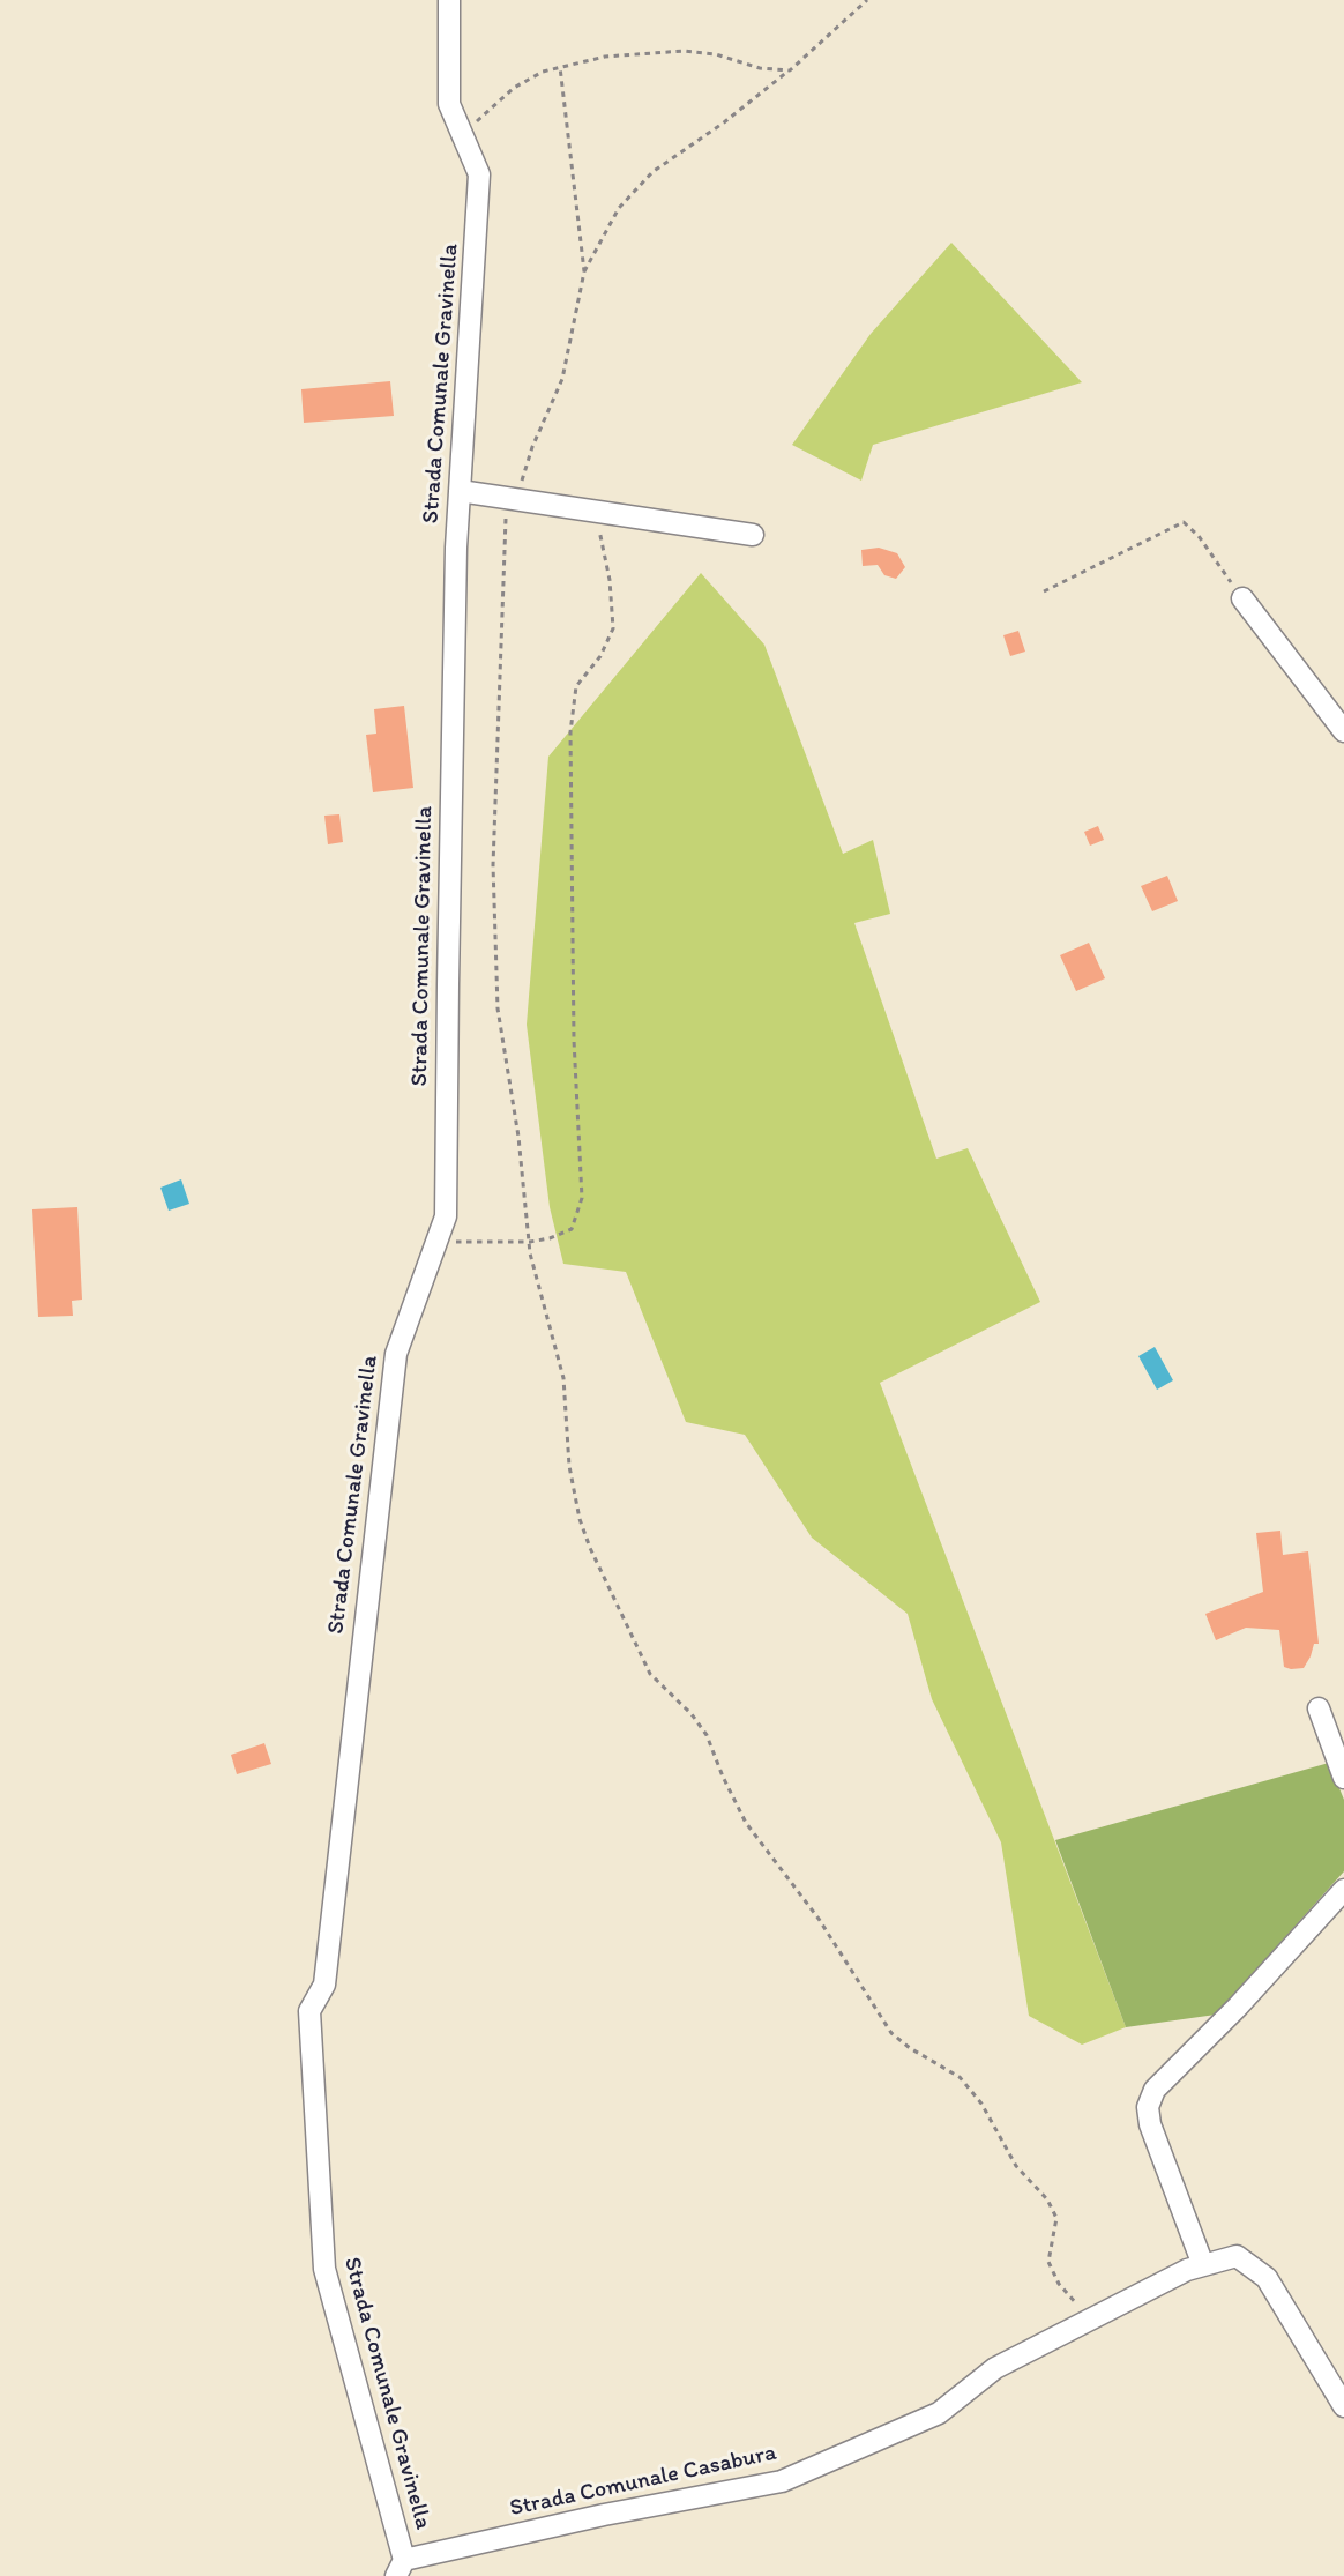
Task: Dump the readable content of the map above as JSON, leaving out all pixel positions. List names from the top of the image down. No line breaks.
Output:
{"streets":{"street":["Strada Comunale Gravinella","Strada Comunale Casabura"]},"crossings":[["Strada Comunale Gravinella","Strada Comunale Casabura"]]}
